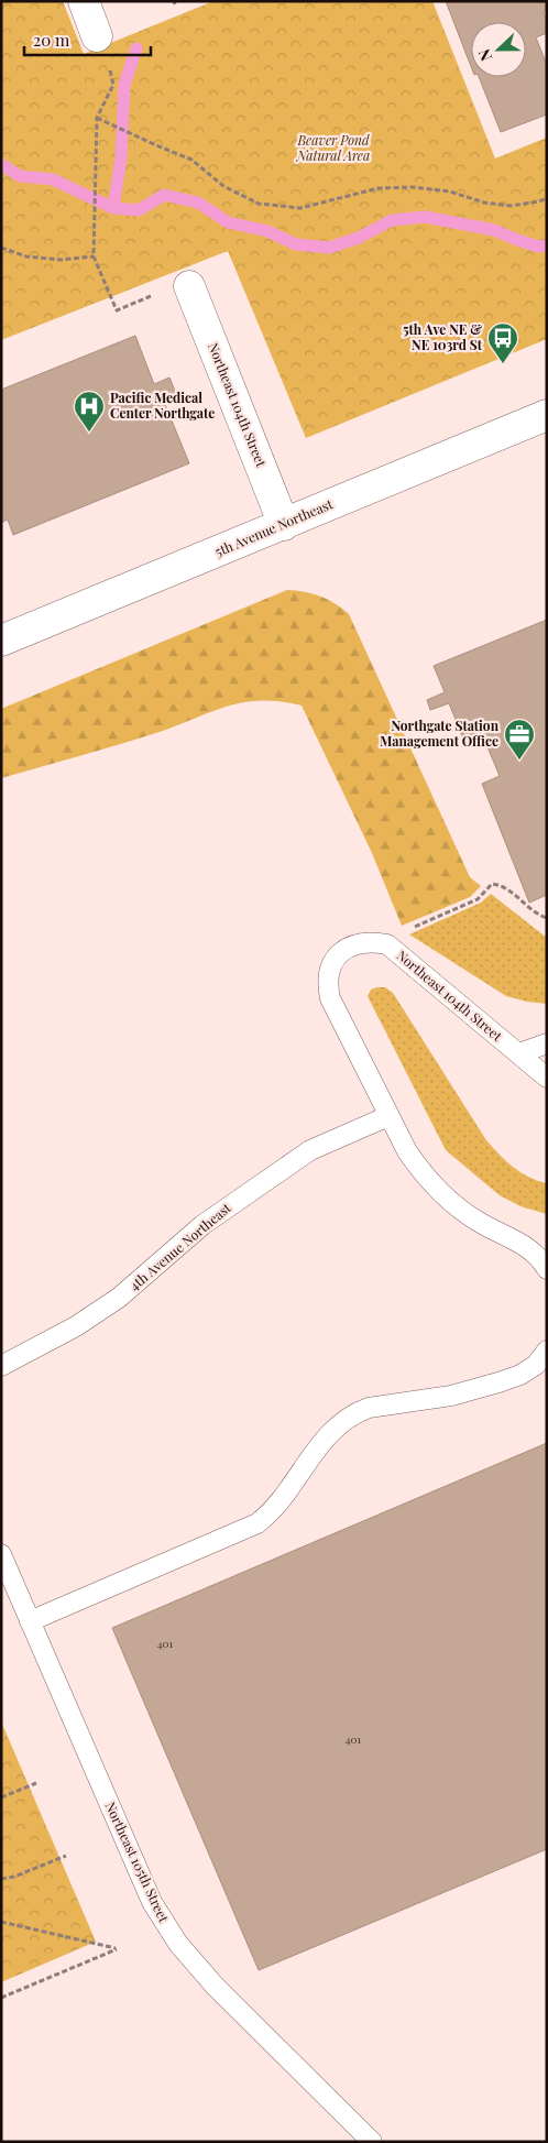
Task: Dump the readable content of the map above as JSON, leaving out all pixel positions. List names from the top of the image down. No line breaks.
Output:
{"streets":{"main road":["Northeast 104th Street","5th Avenue Northeast"],"lane":["4th Avenue Northeast","Northeast 105th Street"]},"crossings":[["Northeast 104th Street","5th Avenue Northeast"],["Northeast 104th Street","4th Avenue Northeast"]],"parks":["Beaver Pond Natural Area"],"places":{"bus stop":["5th Ave NE & NE 103rd St"],"hospital":["Pacific Medical Center Northgate"],"office":["Northgate Station Management Office"]},"house_numbers":["401","401"],"scale_bar":"20 m","north":"left"}
